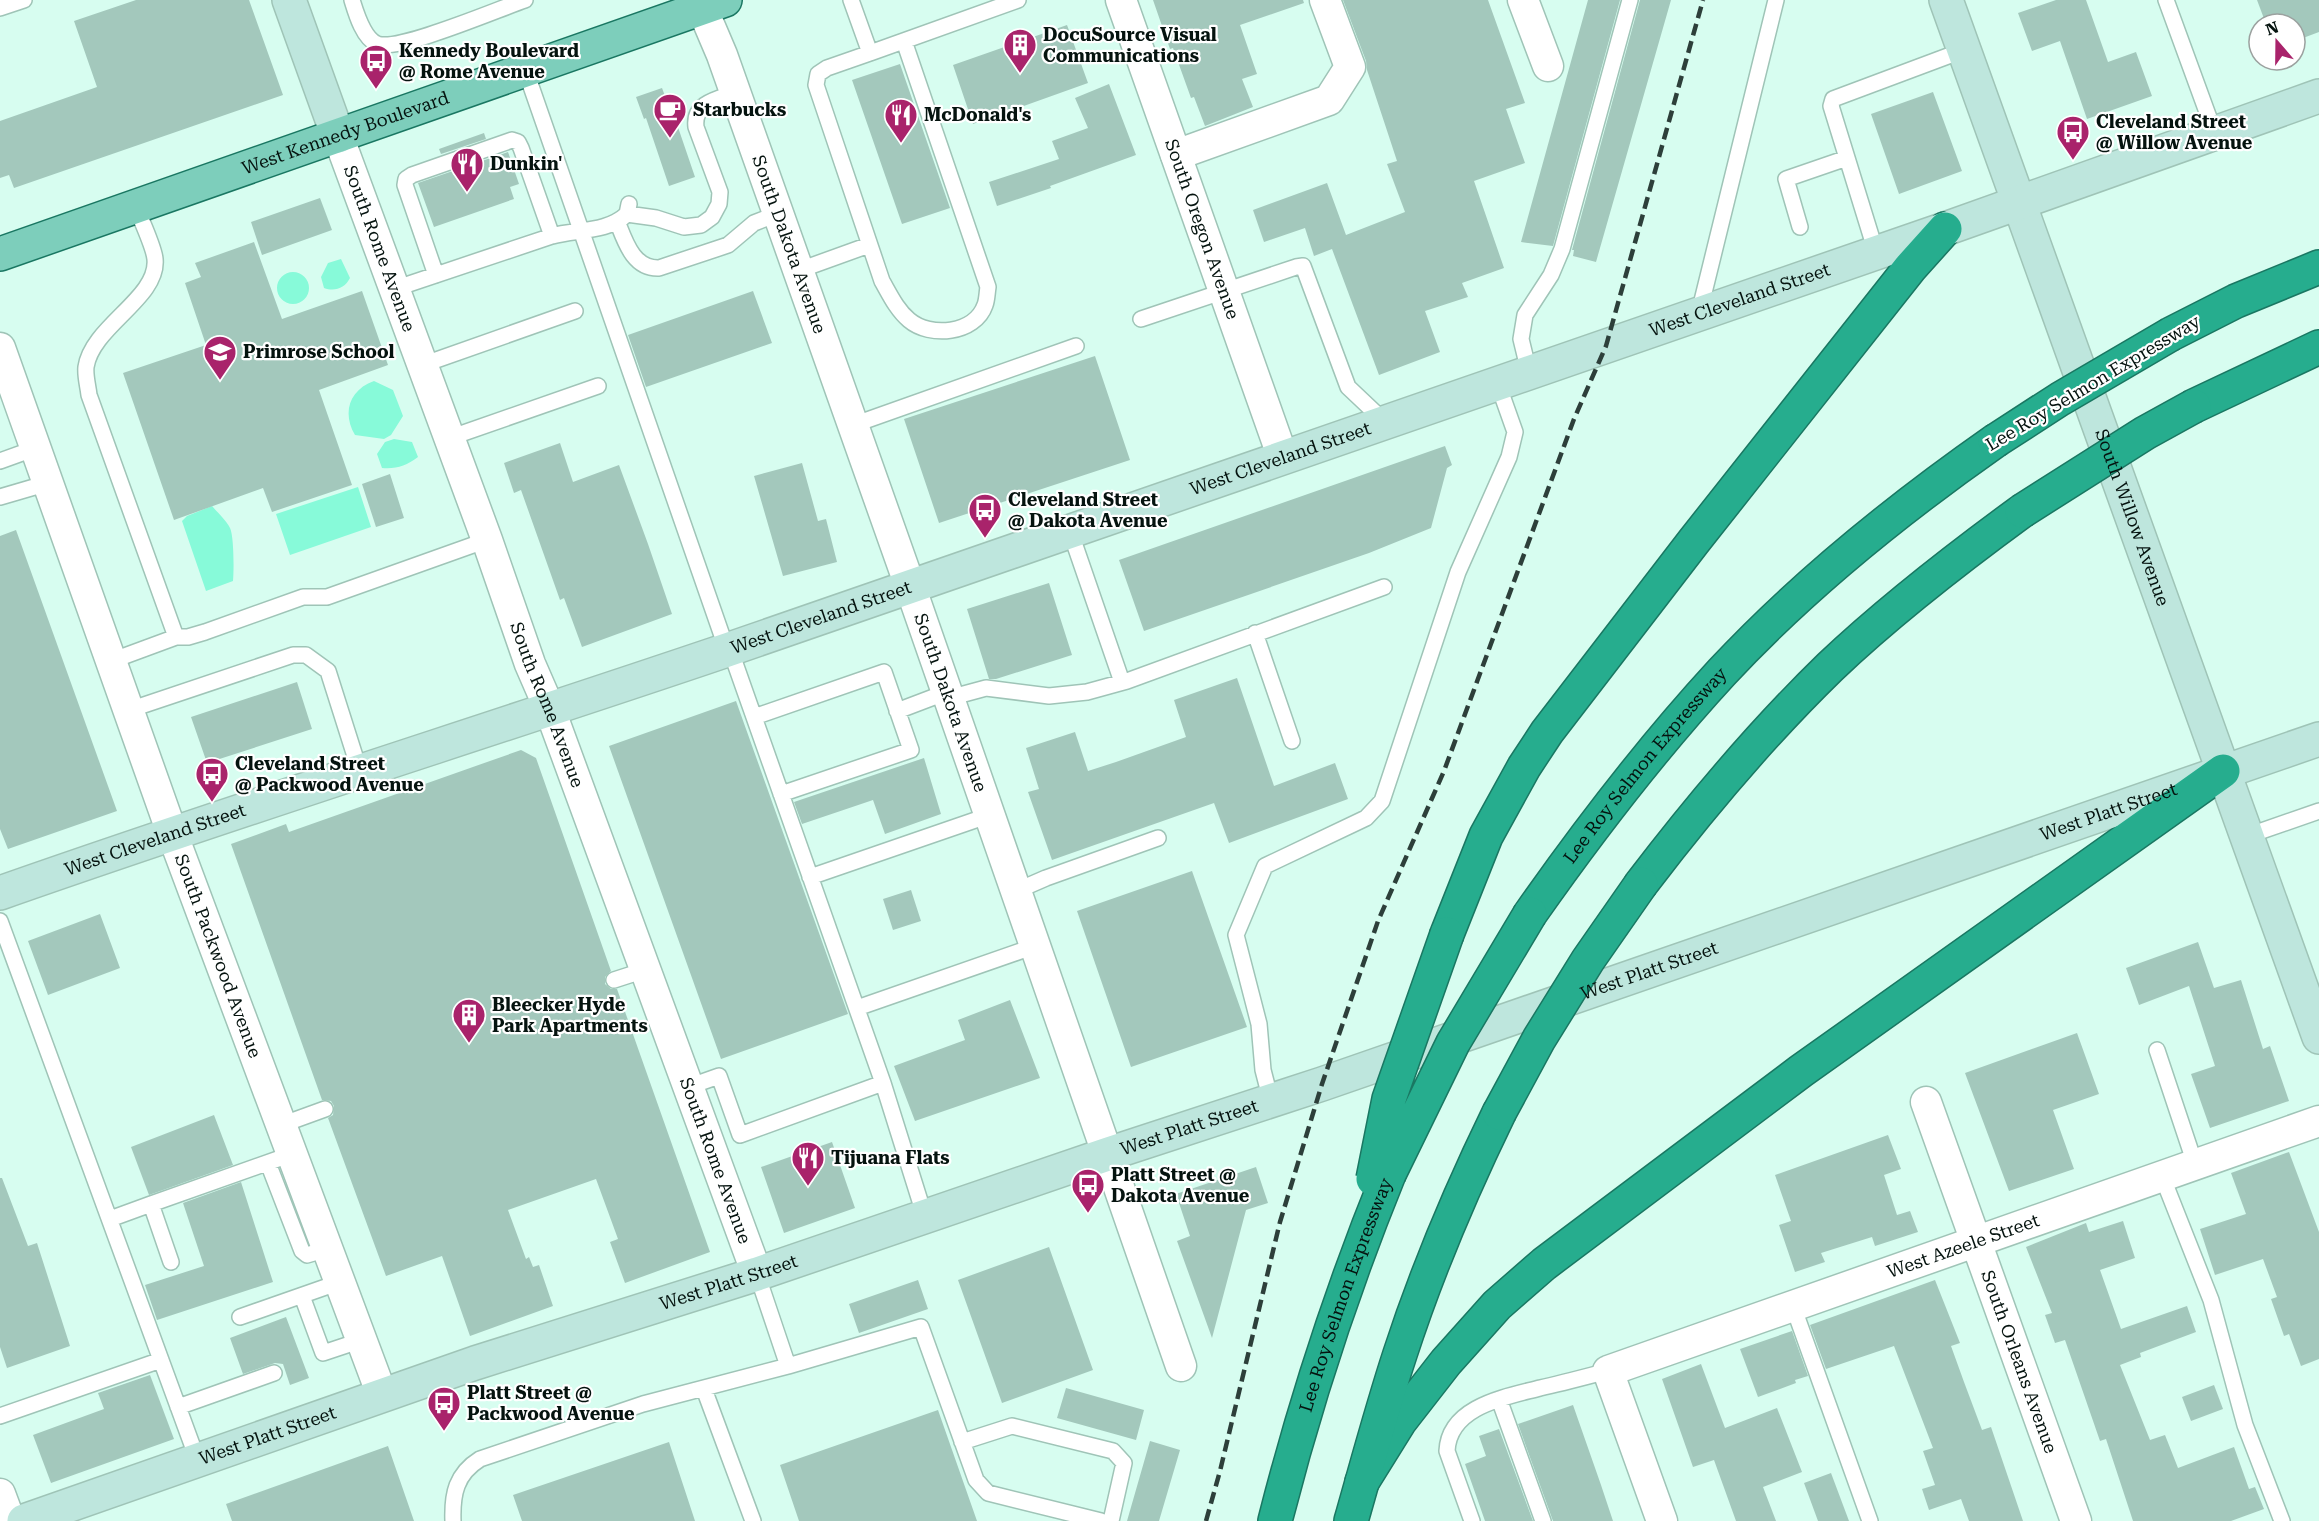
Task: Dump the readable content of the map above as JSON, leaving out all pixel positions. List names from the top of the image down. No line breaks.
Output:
{"streets":{"highway":["Lee Roy Selmon Expressway"],"main road":["West Kennedy Boulevard","West Cleveland Street","South Willow Avenue","West Platt Street"],"street":["South Oregon Avenue","South Dakota Avenue","South Rome Avenue","South Packwood Avenue","West Azeele Street","South Orleans Avenue"]},"crossings":[["West Kennedy Boulevard","South Dakota Avenue"],["West Kennedy Boulevard","South Rome Avenue"],["South Oregon Avenue","West Cleveland Street"],["South Dakota Avenue","West Cleveland Street"],["South Dakota Avenue","West Platt Street"],["South Rome Avenue","West Cleveland Street"],["South Rome Avenue","West Platt Street"],["West Cleveland Street","South Willow Avenue"],["West Cleveland Street","South Packwood Avenue"],["South Willow Avenue","West Platt Street"],["West Platt Street","South Packwood Avenue"],["West Azeele Street","South Orleans Avenue"]],"places":{"building":["DocuSource Visual Communications","Bleecker Hyde Park Apartments"],"bus stop":["Kennedy Boulevard @ Rome Avenue","Cleveland Street @ Willow Avenue","Cleveland Street @ Dakota Avenue","Cleveland Street @ Packwood Avenue","Platt Street @ Dakota Avenue","Platt Street @ Packwood Avenue"],"cafe":["Starbucks"],"restaurant":["McDonald's","Dunkin'","Tijuana Flats"],"school or university":["Primrose School"]},"north":"top"}
